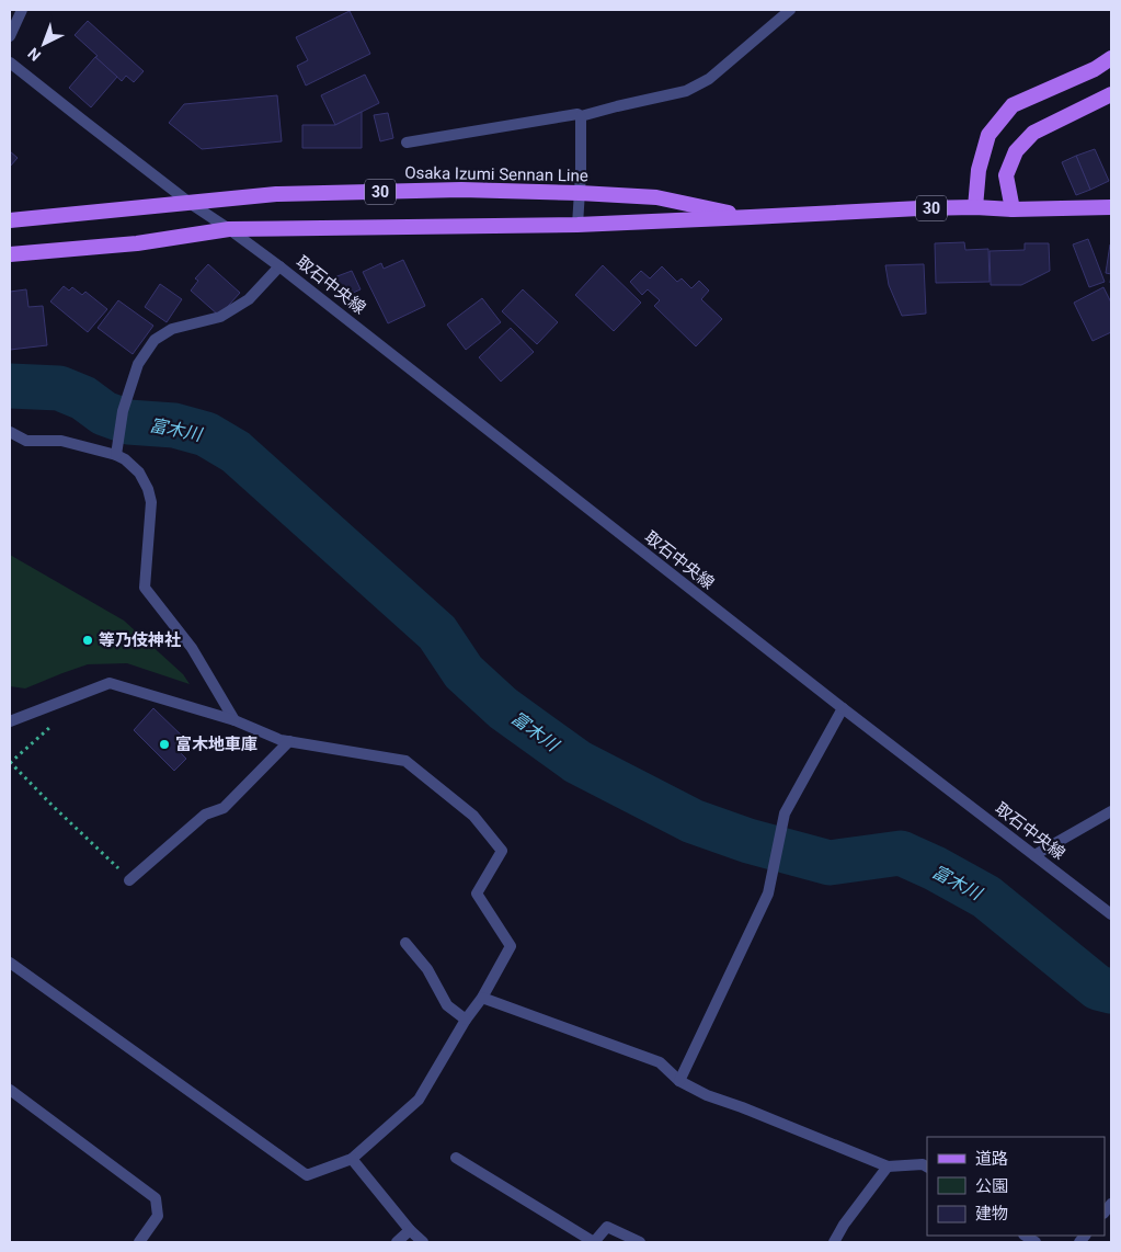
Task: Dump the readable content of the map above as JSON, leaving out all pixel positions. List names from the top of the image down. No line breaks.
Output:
{"streets":{"main road":["Osaka Izumi Sennan Line","30"],"street":["取石中央線"]},"crossings":[["Osaka Izumi Sennan Line","取石中央線"]],"water":["富木川"],"places":["等乃伎神社","富木地車庫"],"legend":["道路","公園","建物"],"north":"bottom left"}
